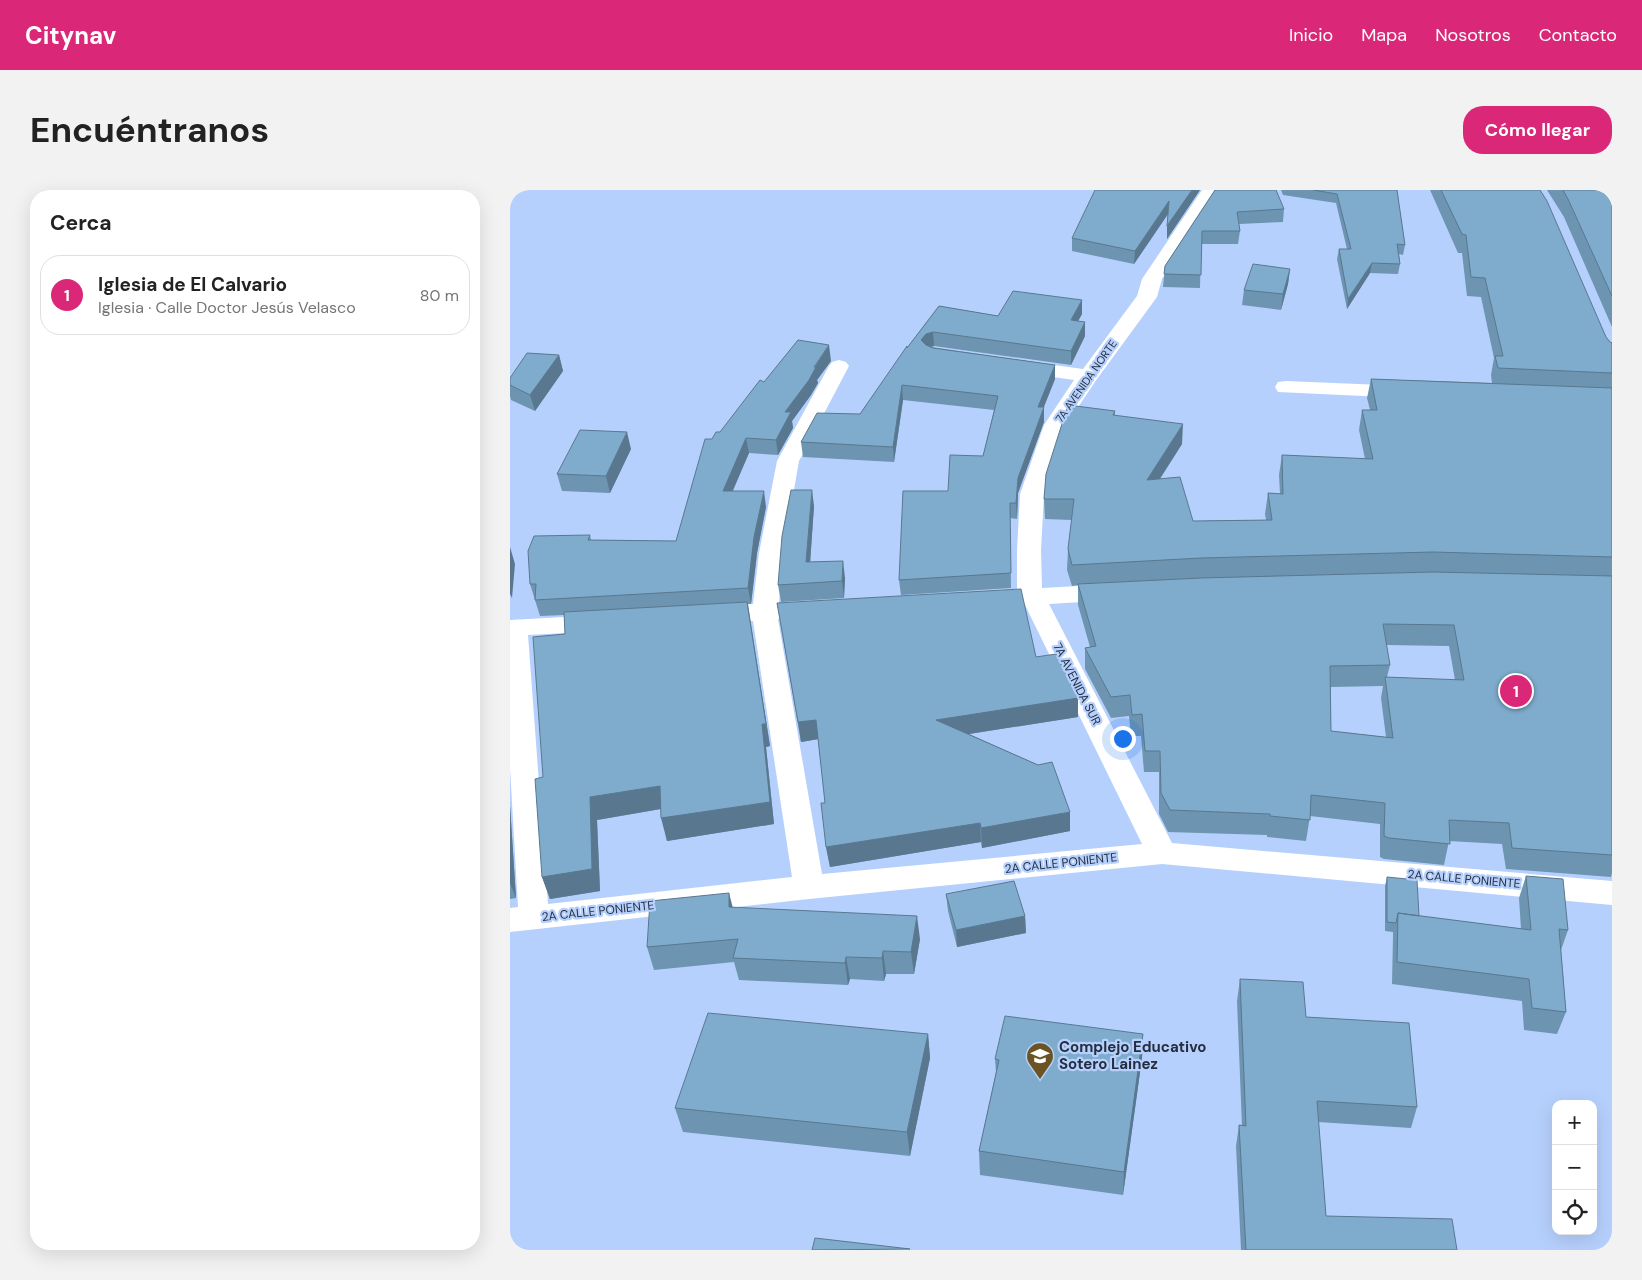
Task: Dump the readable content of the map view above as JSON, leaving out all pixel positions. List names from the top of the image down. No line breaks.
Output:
{"streets":{"street":["7A AVENIDA NORTE","7A AVENIDA SUR","2A CALLE PONIENTE"]},"crossings":[["7A AVENIDA NORTE","7A AVENIDA SUR"],["7A AVENIDA SUR","2A CALLE PONIENTE"]],"places":{"school or university":["Complejo Educativo Sotero Lainez"]},"page":{"header":"Citynav","nav":["Inicio","Mapa","Nosotros","Contacto"],"buttons":"Cómo llegar","title":"Encuéntranos","heading":"Cerca","list":[{"mark":"1","name":"Iglesia de El Calvario","note":"Iglesia · Calle Doctor Jesús Velasco","value":"80 m"}],"pins":"1","map_buttons":["+","−"]}}
